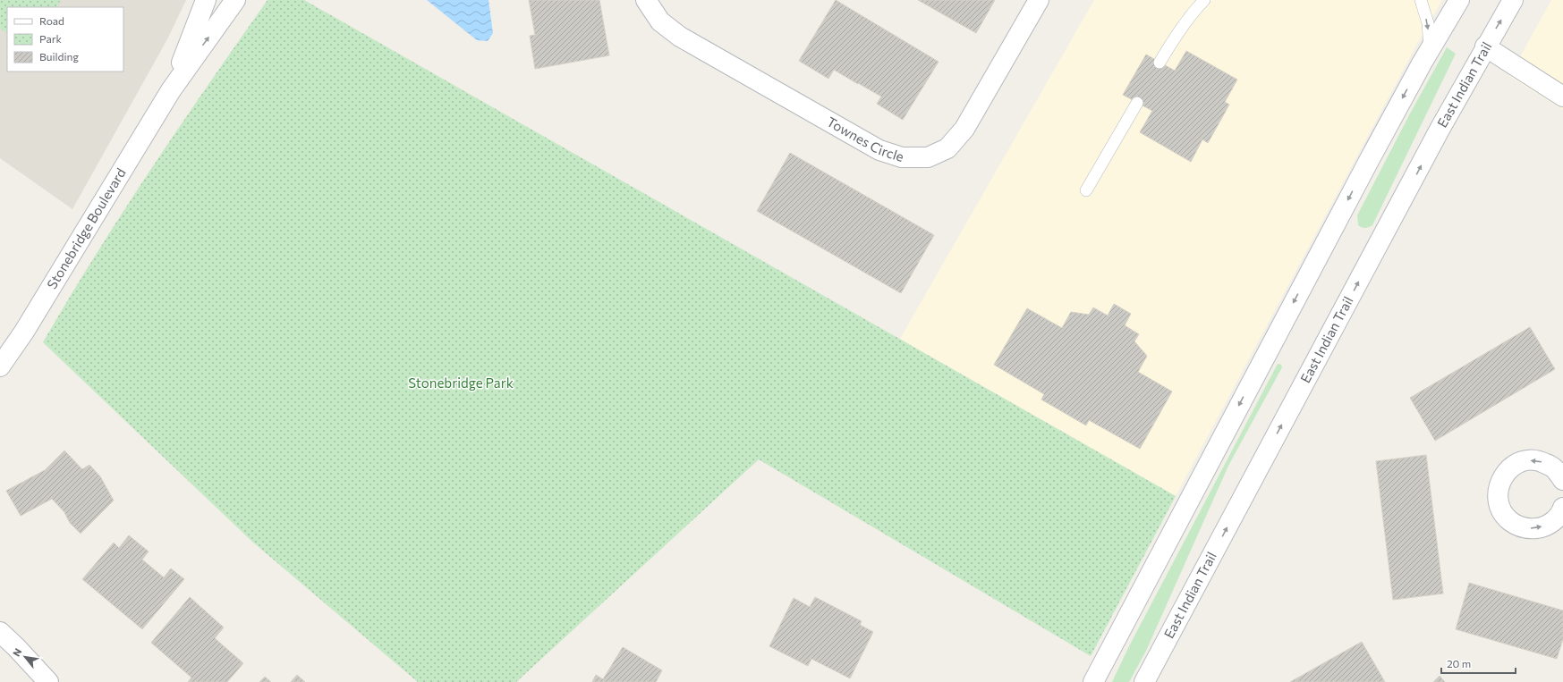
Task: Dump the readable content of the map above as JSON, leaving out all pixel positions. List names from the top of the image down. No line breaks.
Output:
{"streets":{"main road":["East Indian Trail","Townes Circle","Stonebridge Boulevard"]},"parks":["Stonebridge Park"],"legend":["Road","Park","Building"],"scale_bar":"20 m","north":"top left"}
